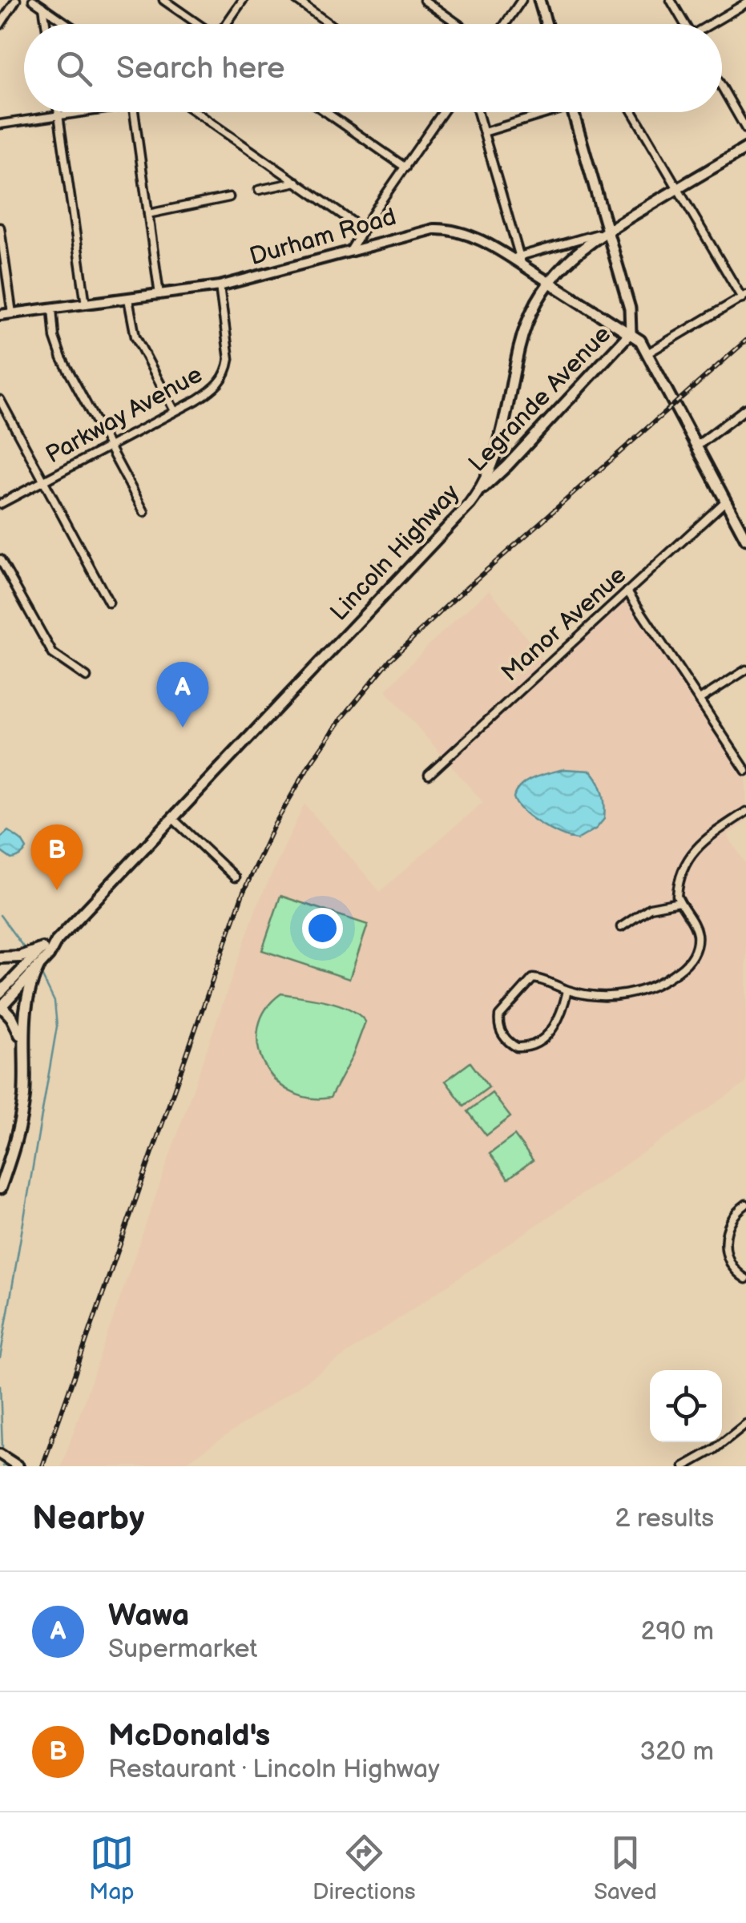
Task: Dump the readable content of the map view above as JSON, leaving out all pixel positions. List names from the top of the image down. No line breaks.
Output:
{"streets":{"main road":["Durham Road","Legrande Avenue","Lincoln Highway"],"street":["Parkway Avenue","Manor Avenue"]},"crossings":[["Durham Road","Legrande Avenue"],["Durham Road","Parkway Avenue"],["Durham Road","Lincoln Highway"],["Legrande Avenue","Lincoln Highway"]],"page":{"search":"Search here","pins":["A","B"],"heading":["Nearby","2 results"],"list":[{"mark":"A","name":"Wawa","note":"Supermarket","value":"290 m"},{"mark":"B","name":"McDonald's","note":"Restaurant · Lincoln Highway","value":"320 m"}],"nav":["Map","Directions","Saved"]}}
